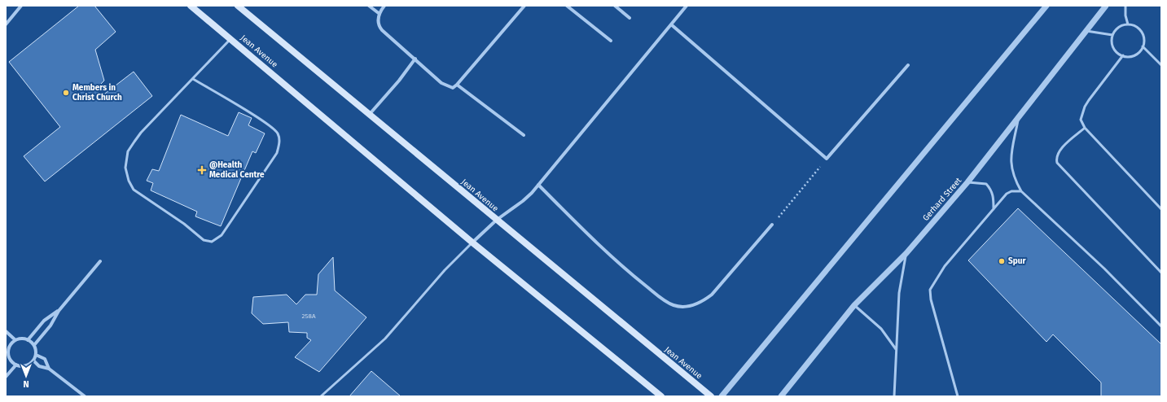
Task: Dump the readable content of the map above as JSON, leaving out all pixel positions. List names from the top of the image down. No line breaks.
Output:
{"streets":{"main road":["Jean Avenue"],"street":["Gerhard Street"]},"places":{"other":["Members in Christ Church","Spur"],"health":["@Health Medical Centre"]},"house_numbers":["258A"],"north":"bottom"}
